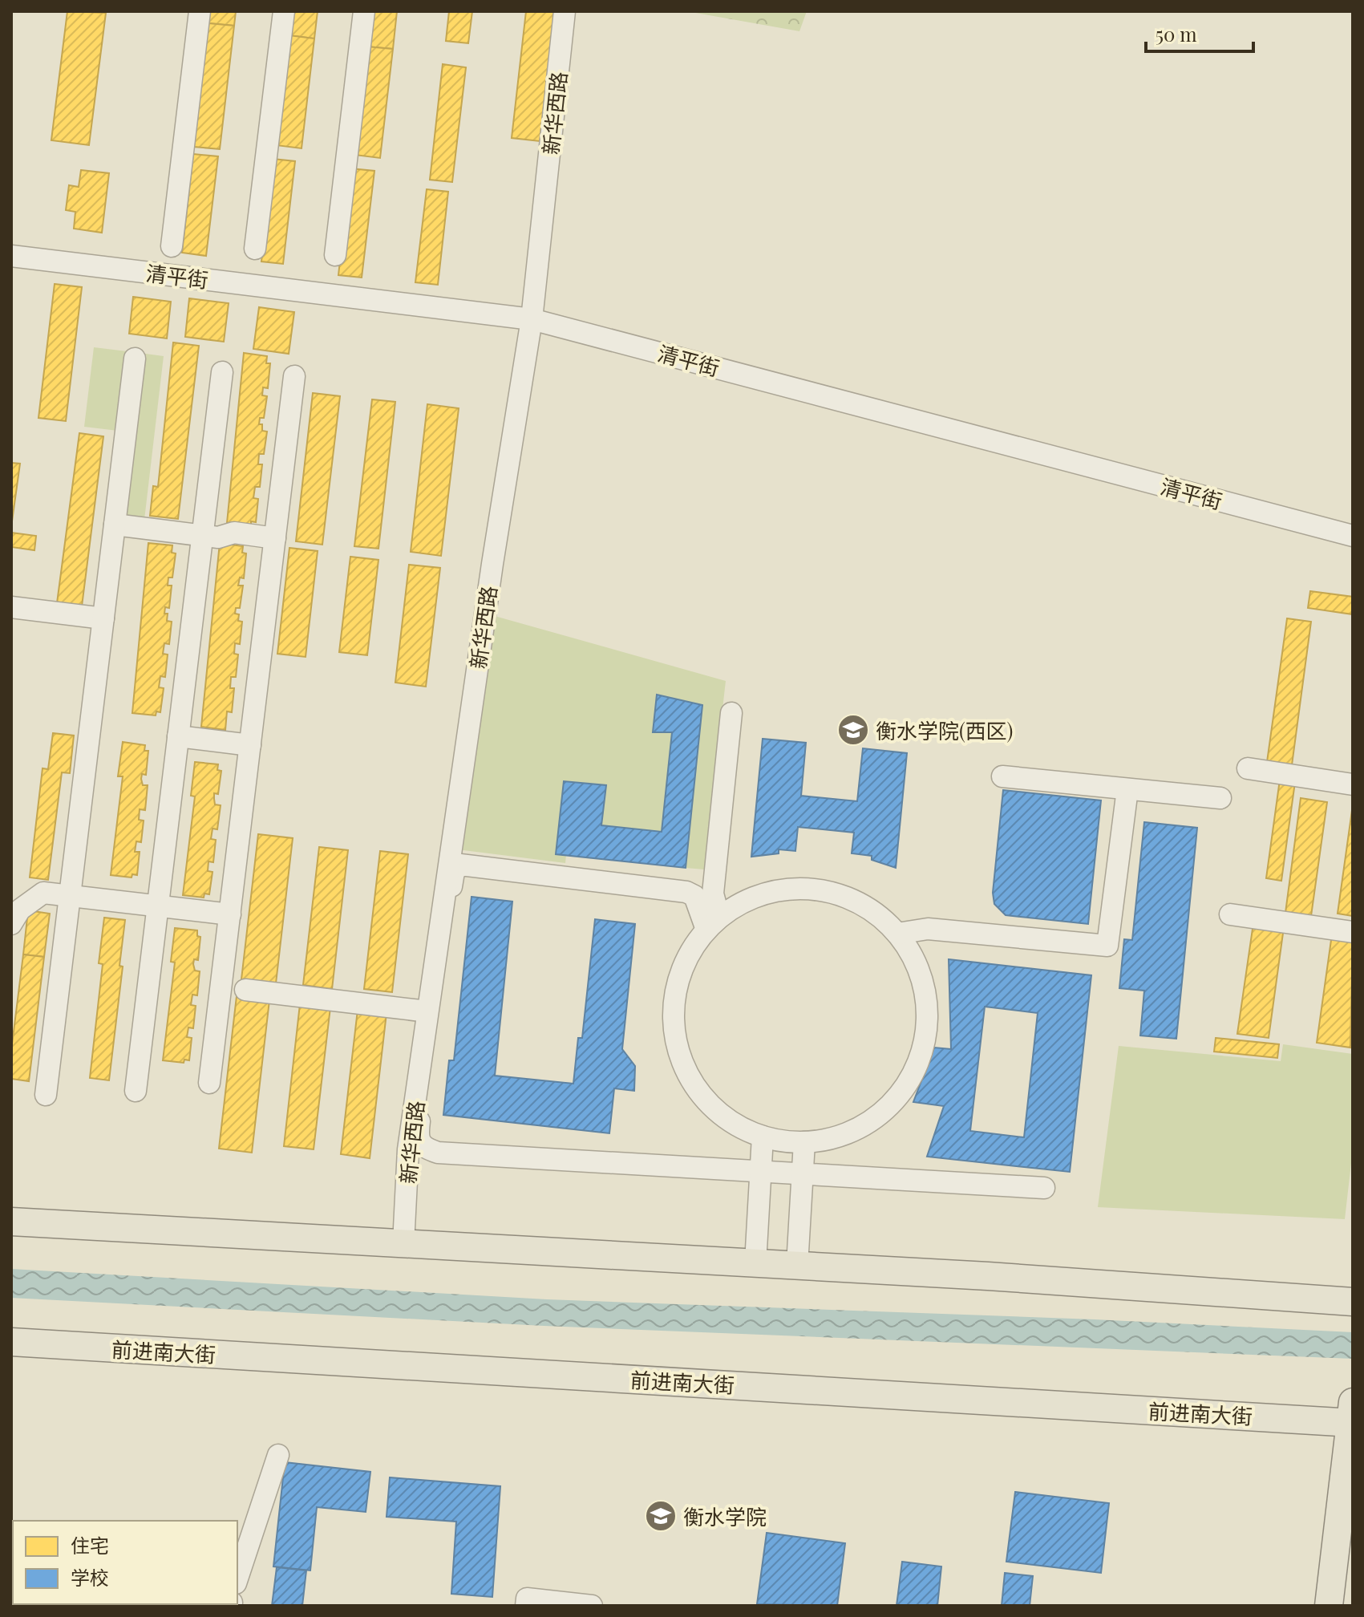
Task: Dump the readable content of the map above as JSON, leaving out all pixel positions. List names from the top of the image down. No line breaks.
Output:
{"streets":{"main road":["前进南大街"],"street":["新华西路","清平街"]},"crossings":[["新华西路","清平街"]],"places":{"school or university":["衡水学院(西区)","衡水学院"]},"legend":["住宅","学校"],"scale_bar":"50 m"}
